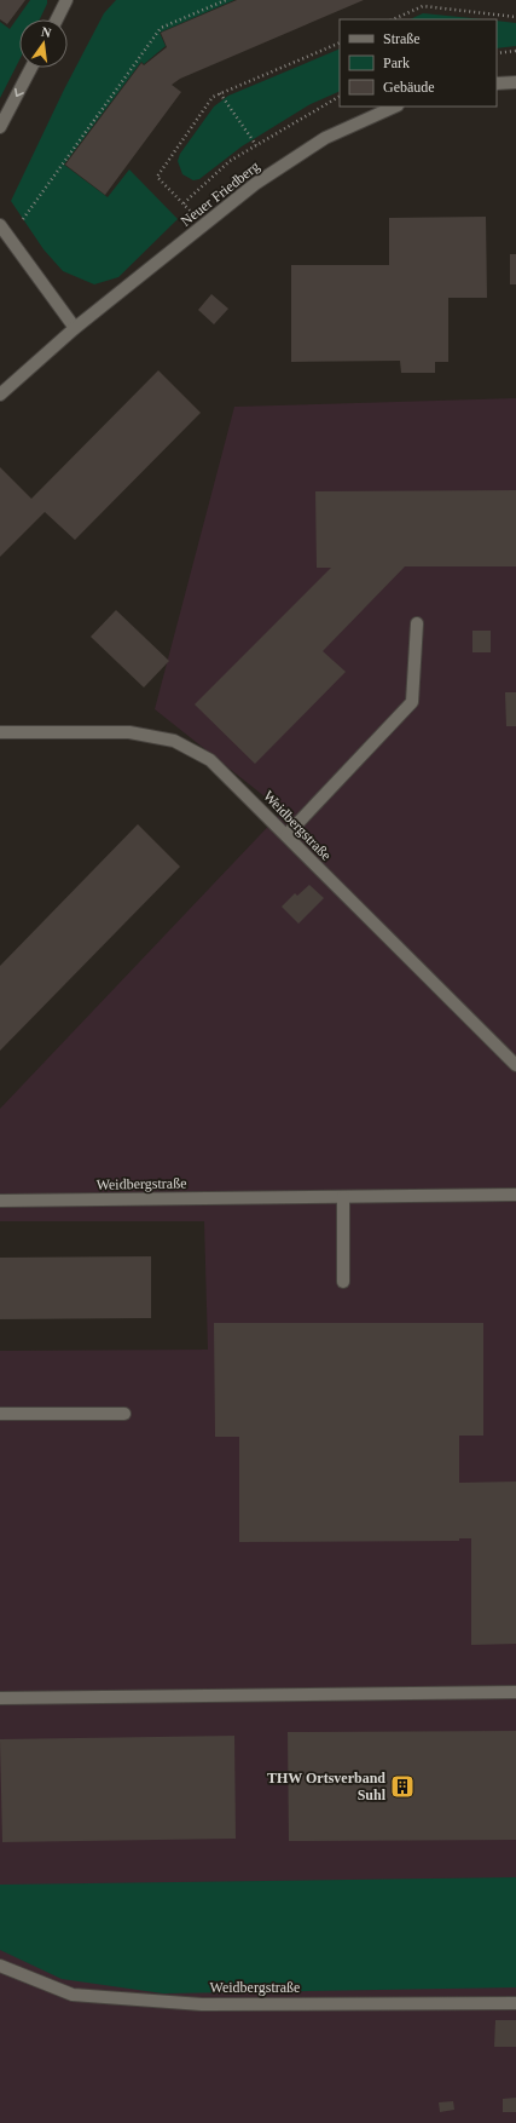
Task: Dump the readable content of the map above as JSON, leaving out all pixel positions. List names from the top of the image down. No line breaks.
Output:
{"streets":{"street":["Neuer Friedberg","Weidbergstraße"]},"places":{"building":["THW Ortsverband Suhl"]},"legend":["Straße","Park","Gebäude"],"north":"top"}
